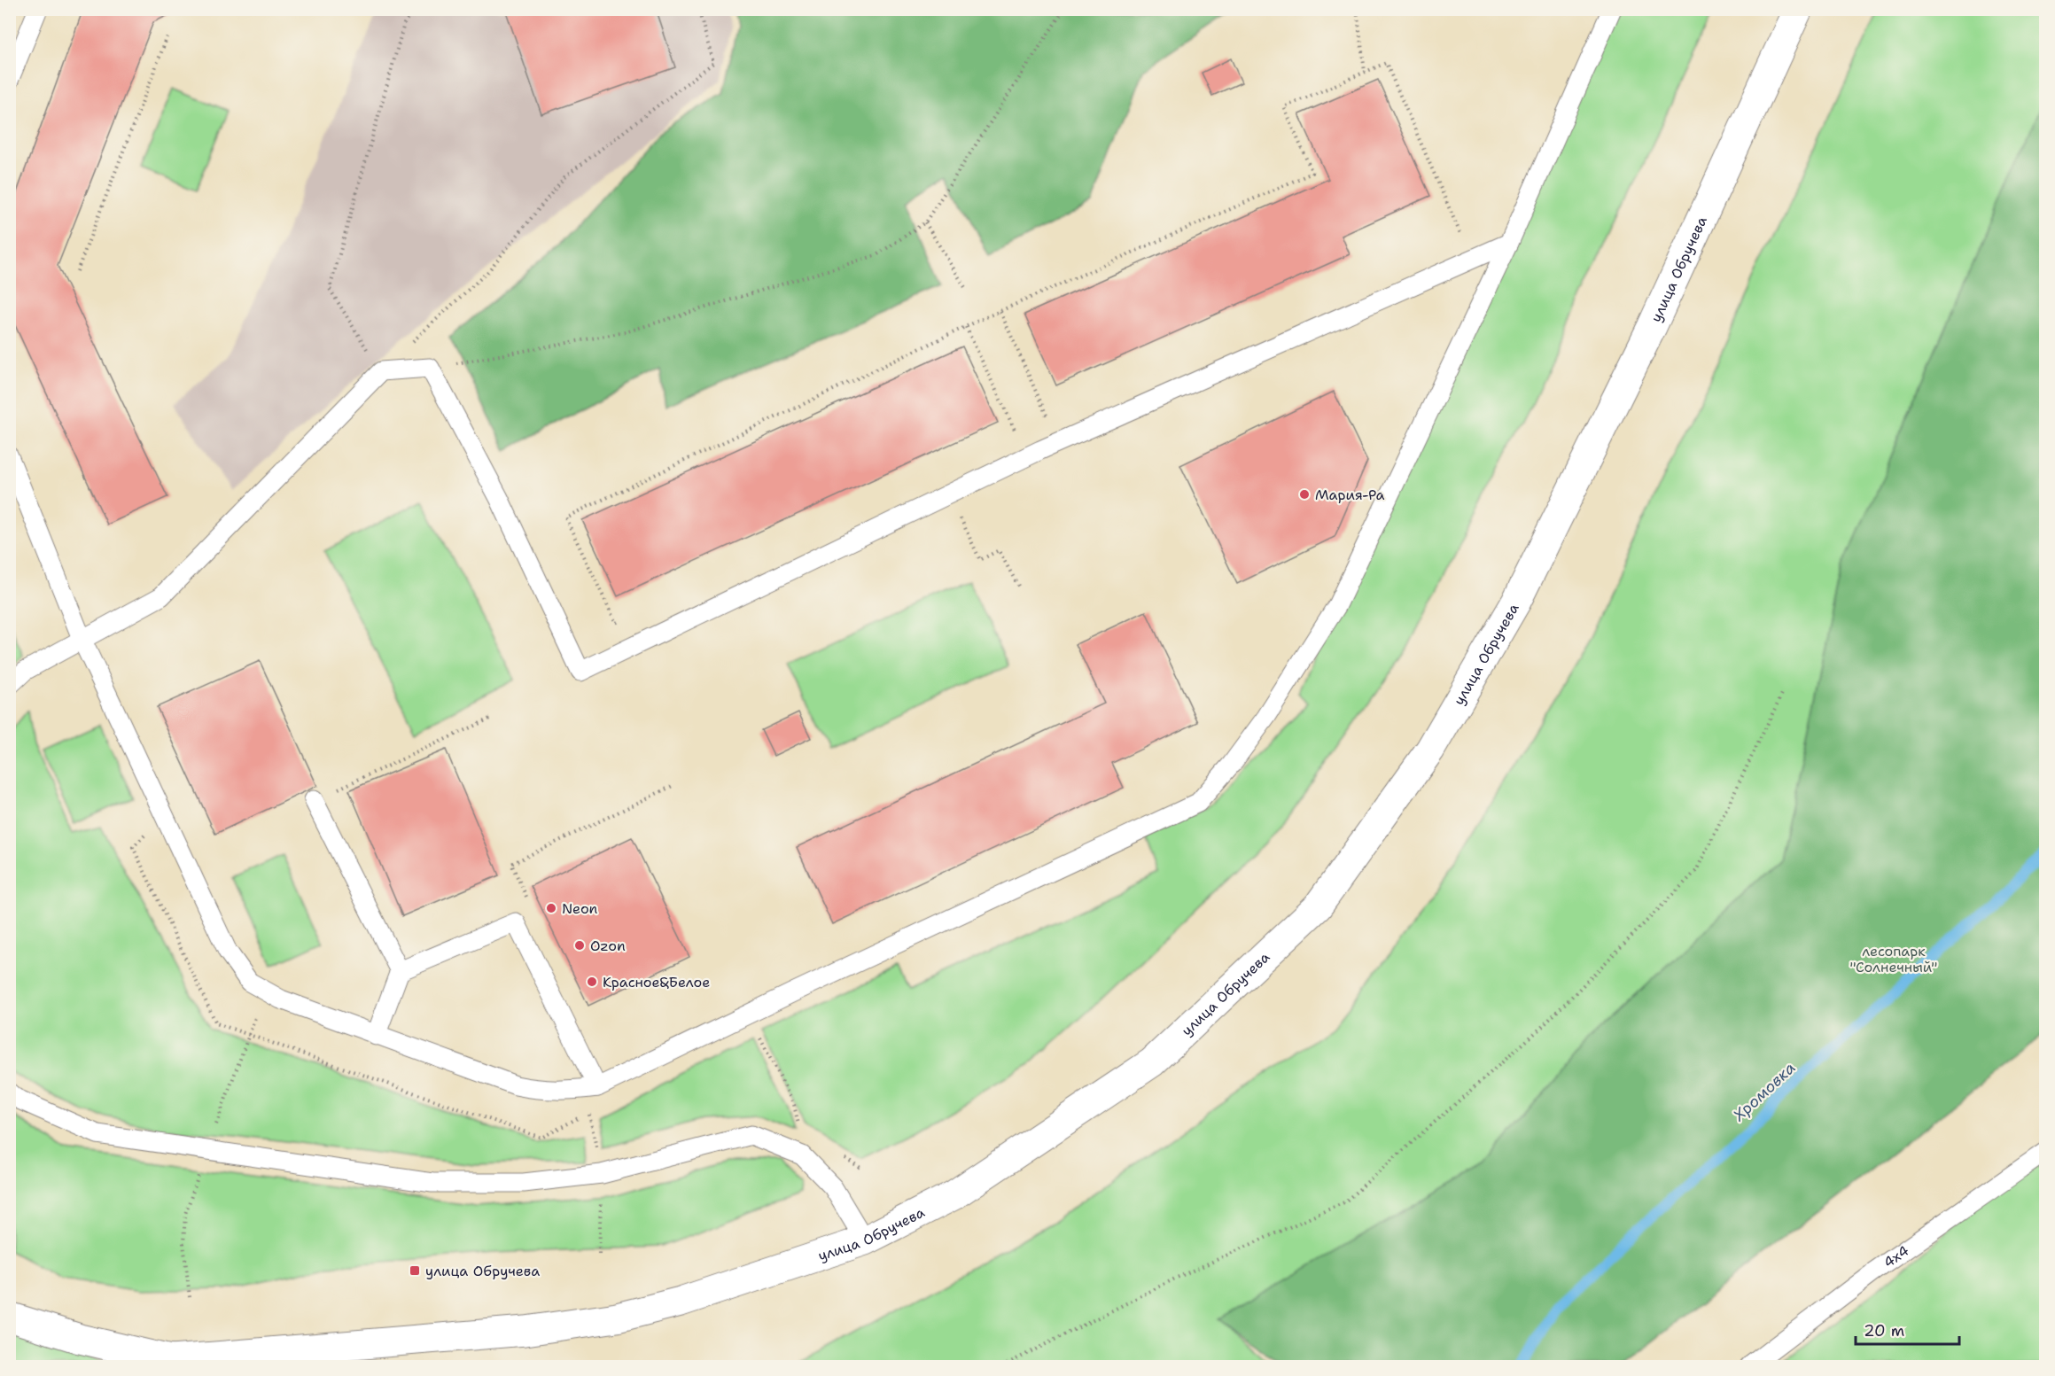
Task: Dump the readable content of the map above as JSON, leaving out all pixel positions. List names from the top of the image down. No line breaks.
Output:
{"streets":{"street":["улица Обручева"],"lane":["4x4"]},"water":["Хромовка"],"parks":["лесопарк \"Солнечный\""],"places":{"other":["Мария-Ра","Neon","Ozon","Красное&Белое"],"transit":["улица Обручева"]},"scale_bar":"20 m"}
